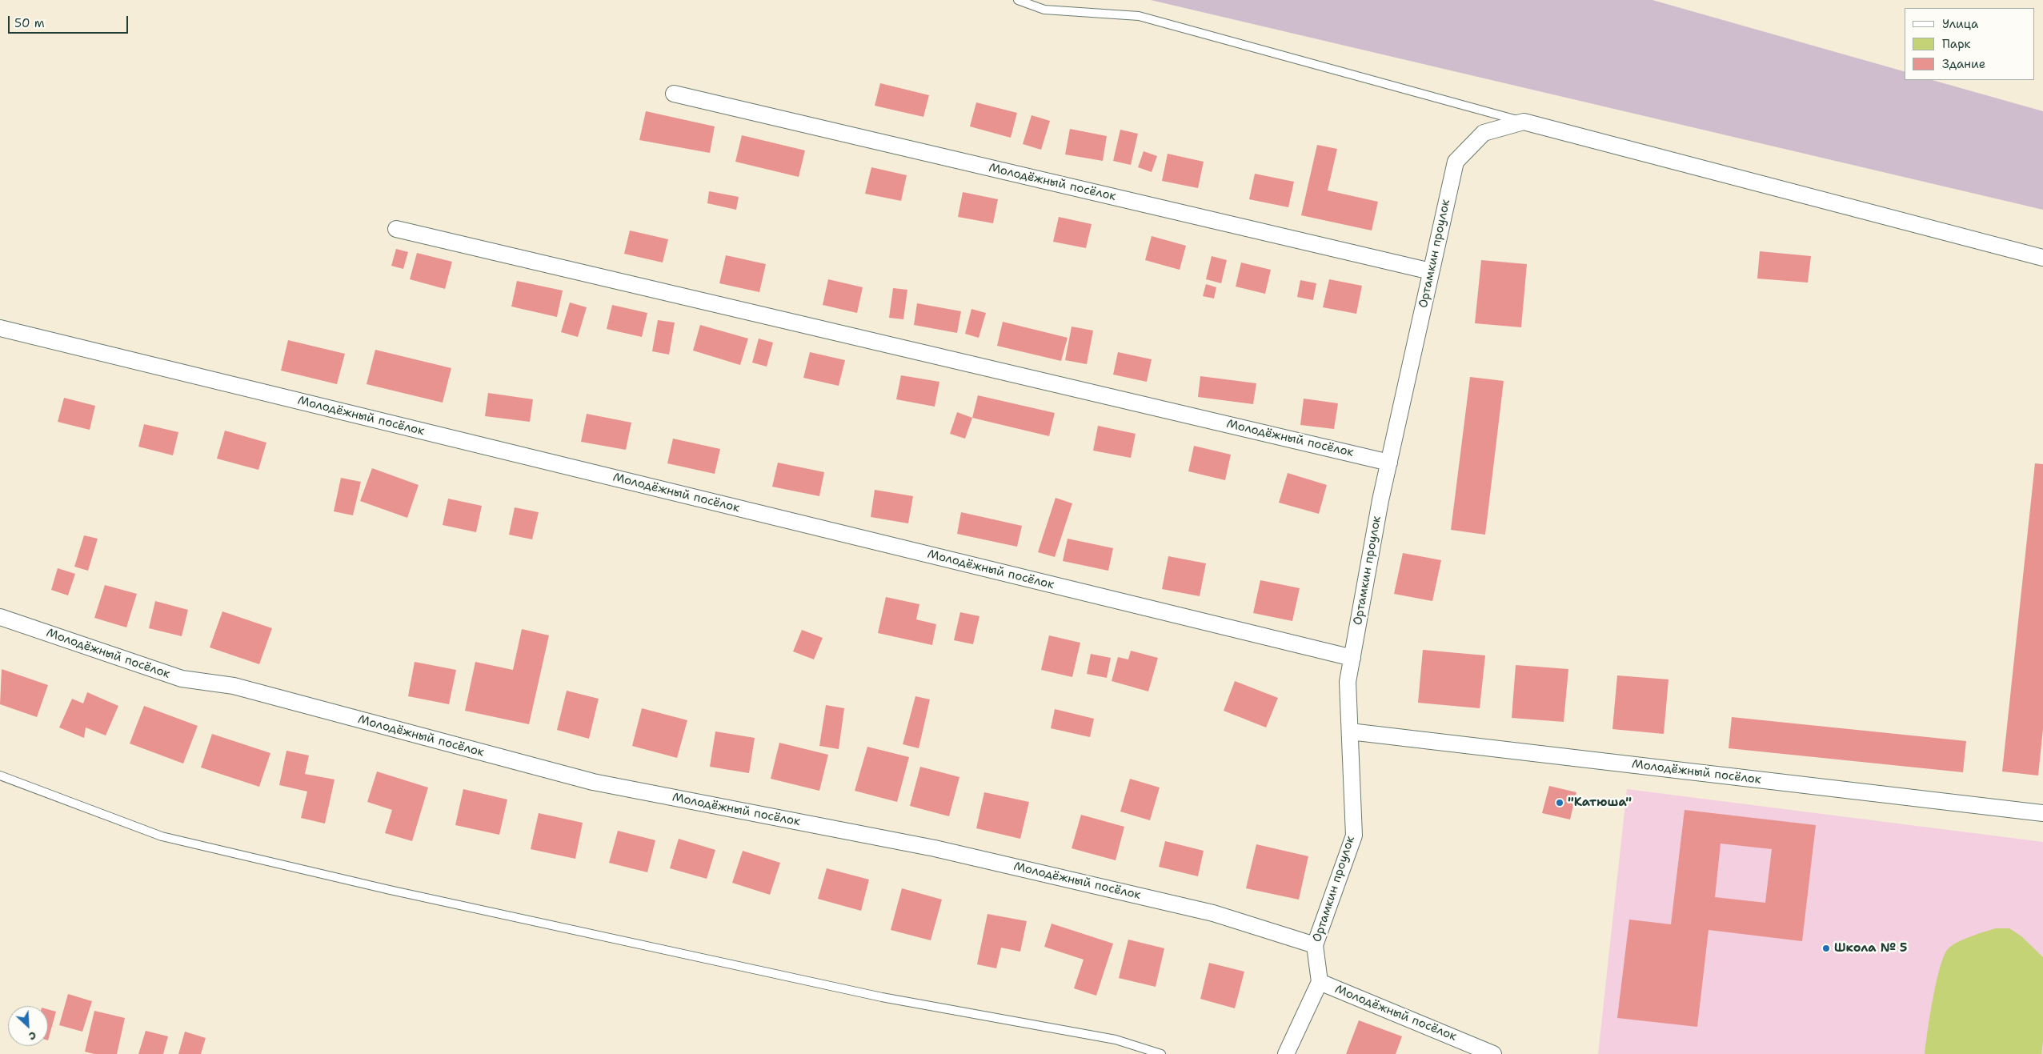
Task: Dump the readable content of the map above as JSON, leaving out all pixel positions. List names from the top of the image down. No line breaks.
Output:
{"streets":{"street":["Молодёжный посёлок","Ортамкин проулок"]},"crossings":[["Молодёжный посёлок","Ортамкин проулок"]],"places":["\"Катюша\"","Школа № 5"],"legend":["Улица","Парк","Здание"],"scale_bar":"50 m","north":"bottom right"}
